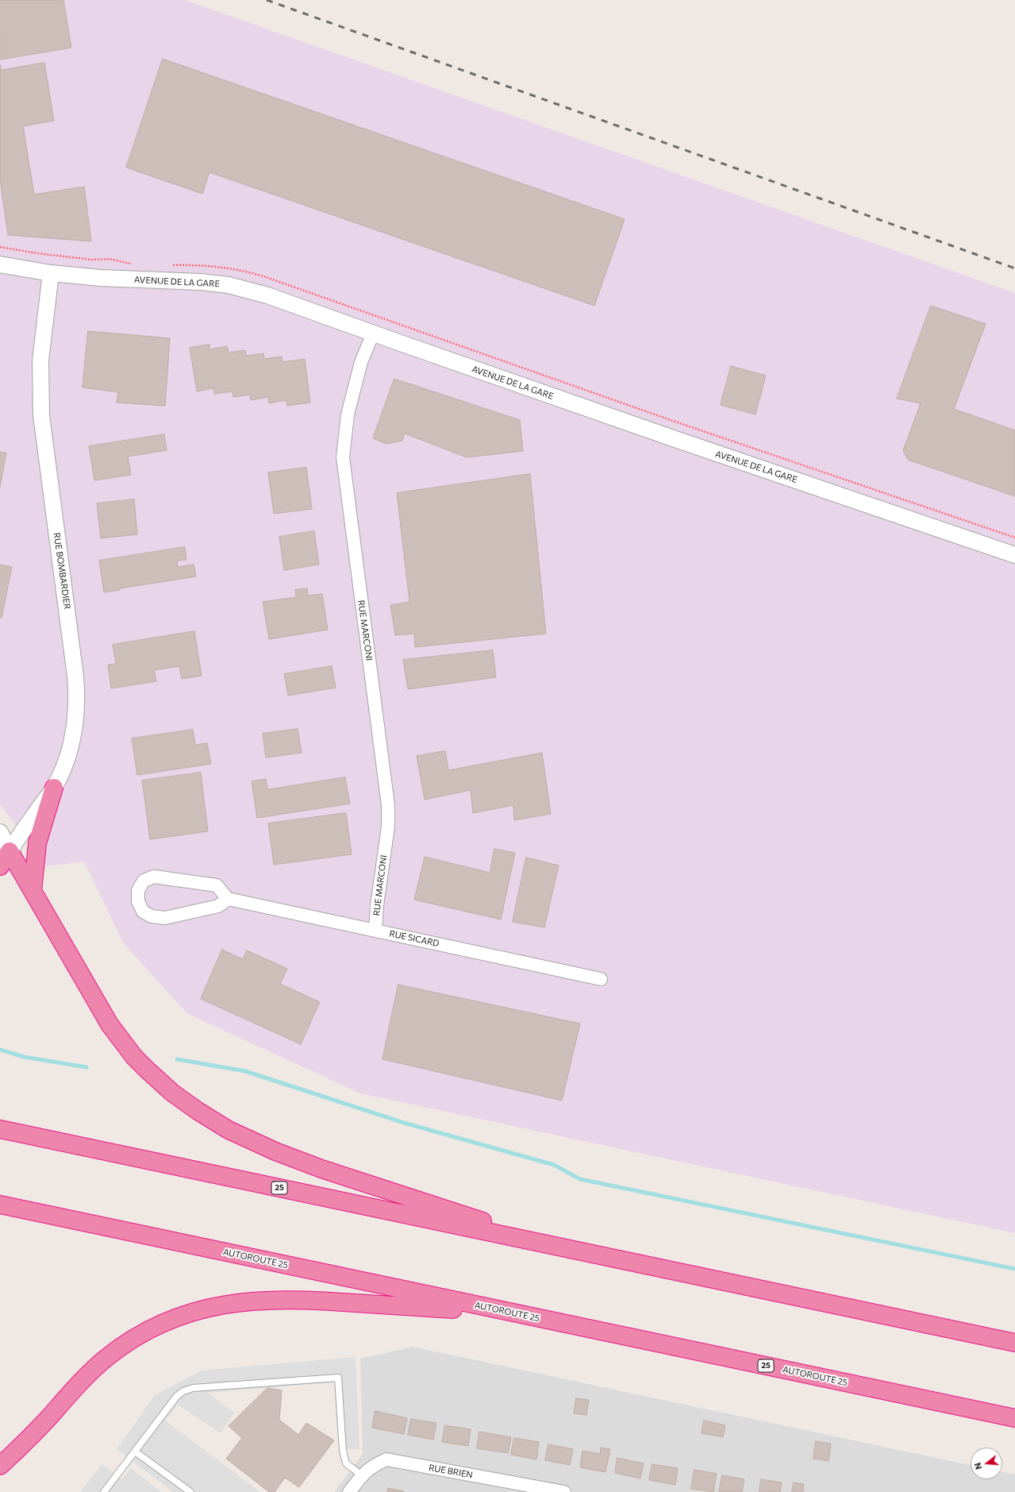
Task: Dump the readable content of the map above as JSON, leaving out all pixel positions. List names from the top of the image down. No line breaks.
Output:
{"streets":{"highway":["25","AUTOROUTE 25"],"street":["AVENUE DE LA GARE","RUE BOMBARDIER","RUE MARCONI","RUE SICARD","RUE BRIEN"]},"crossings":[["AVENUE DE LA GARE","RUE BOMBARDIER"],["AVENUE DE LA GARE","RUE MARCONI"],["RUE MARCONI","RUE SICARD"]],"north":"left"}
